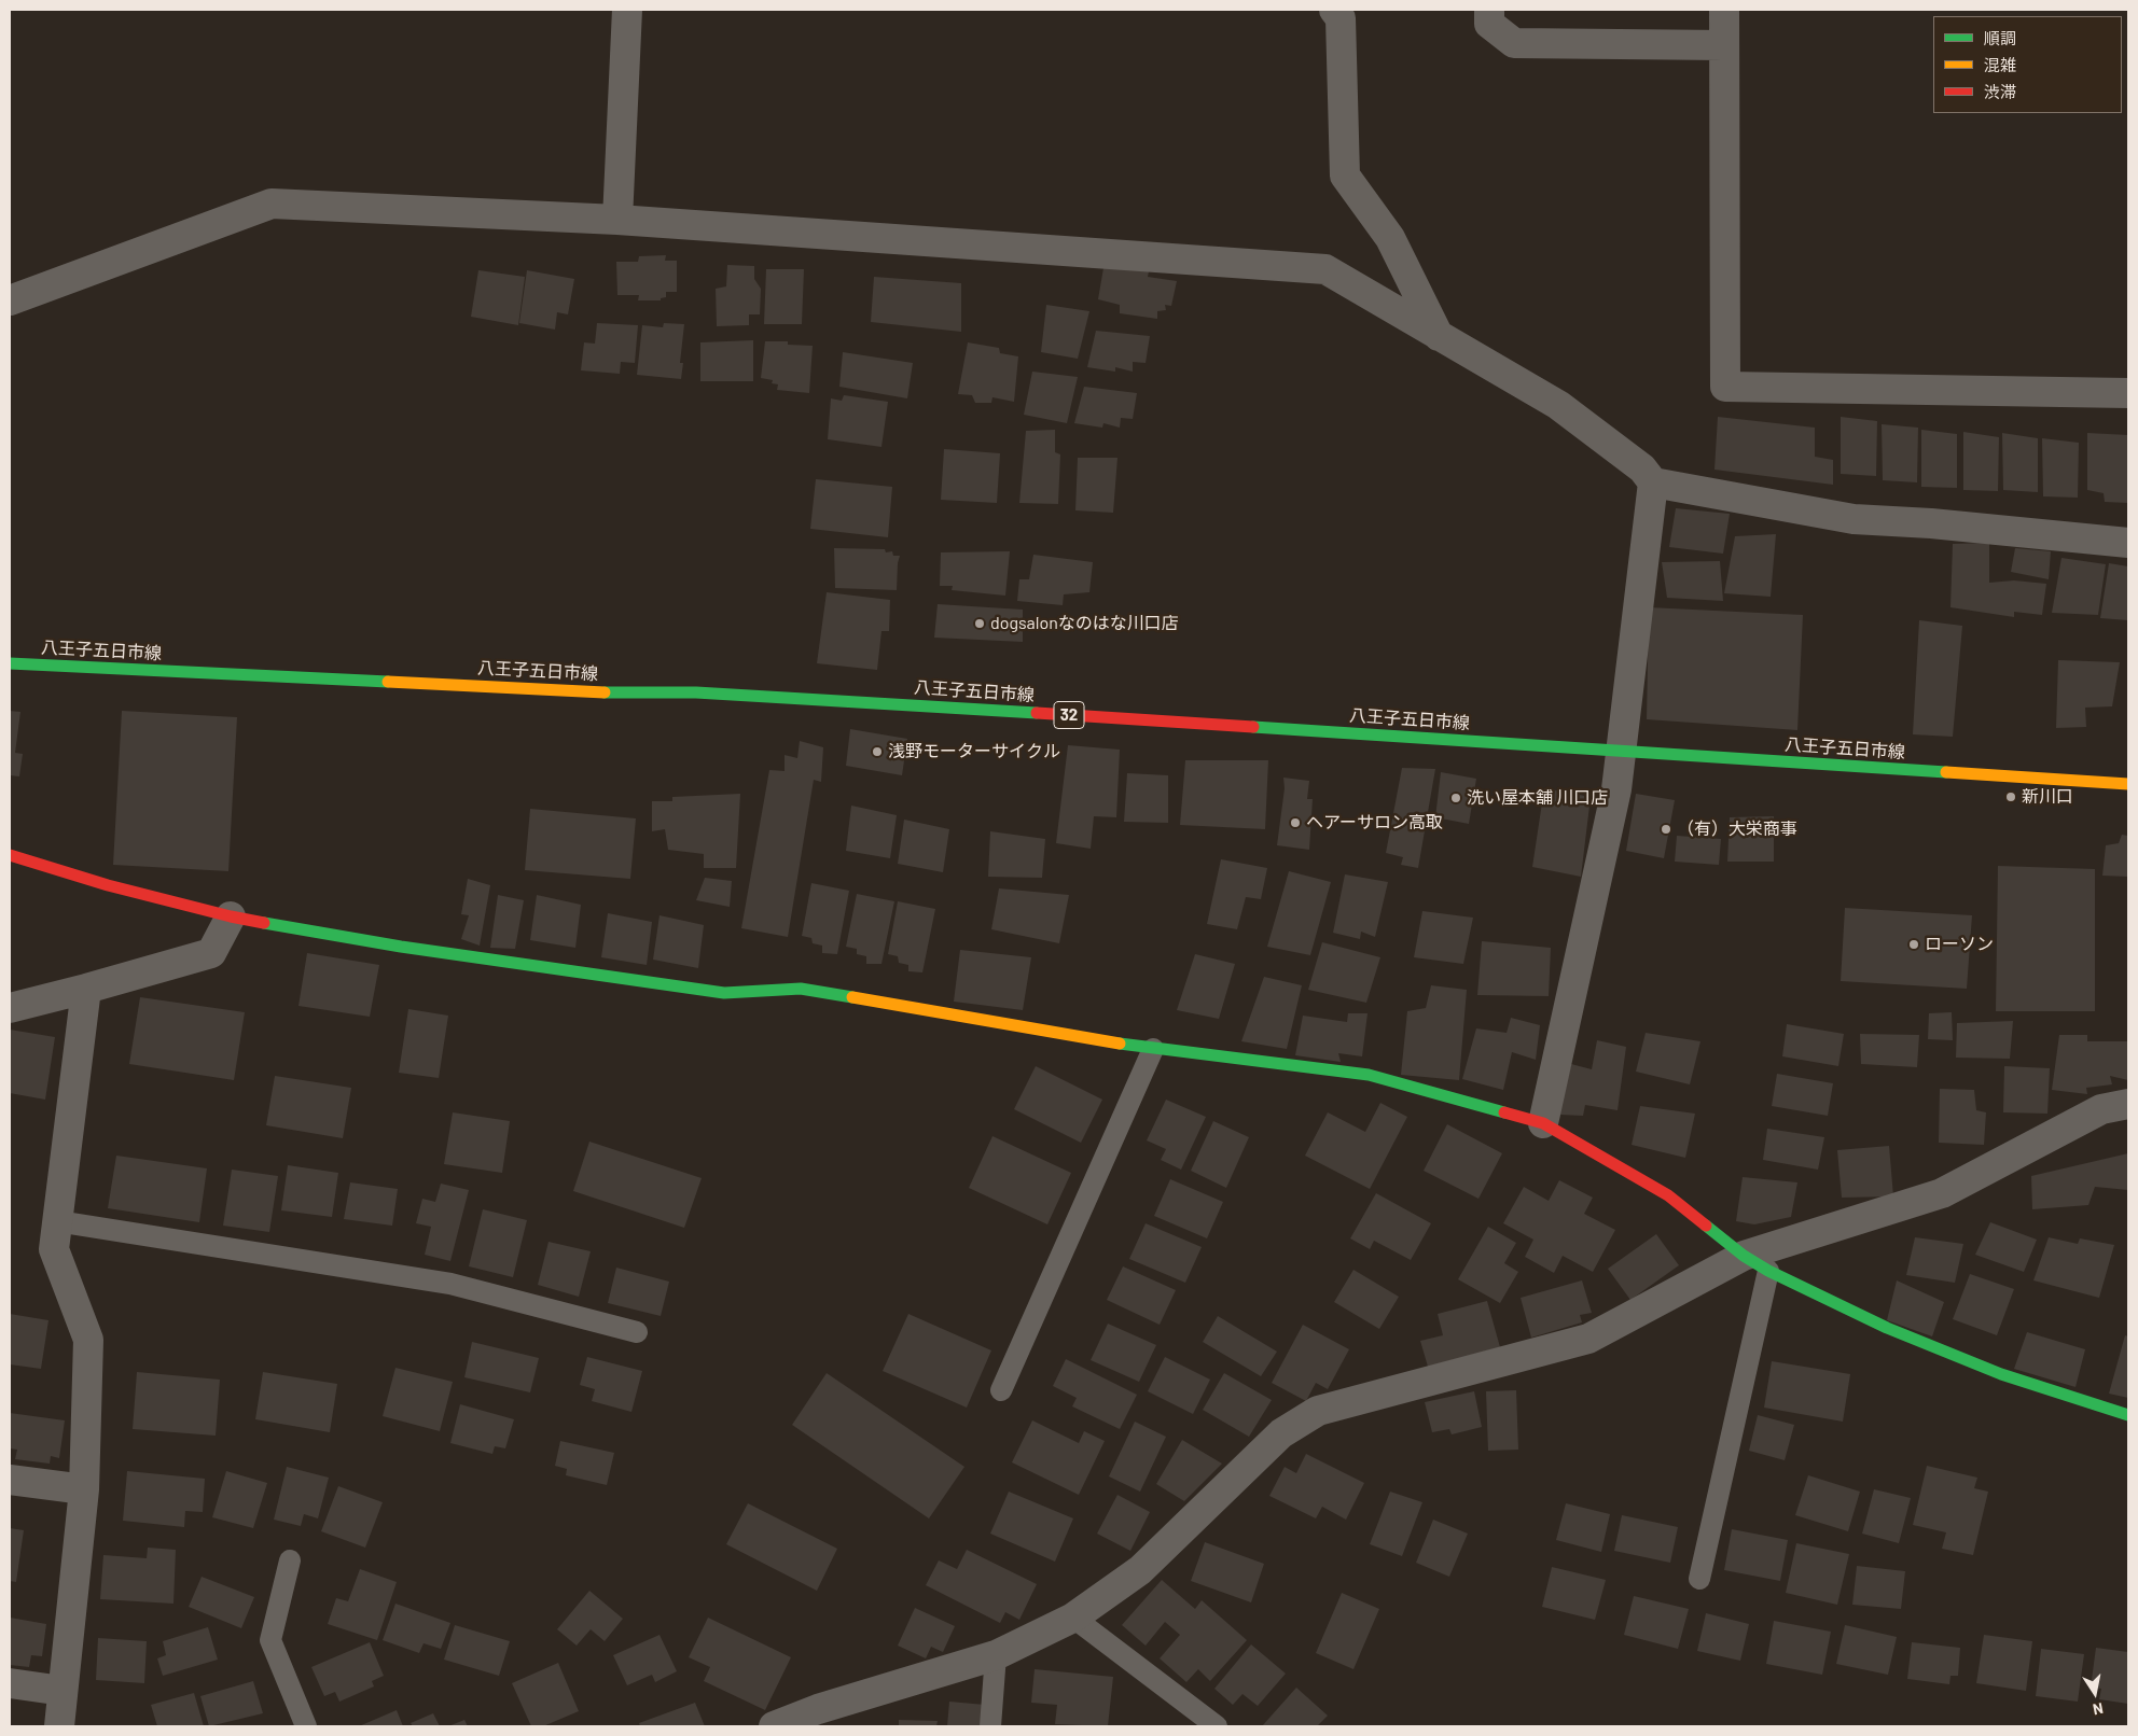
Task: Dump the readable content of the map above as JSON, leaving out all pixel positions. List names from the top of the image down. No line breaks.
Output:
{"streets":{"street":["八王子五日市線","32"]},"places":["dogsalonなのはな川口店","浅野モーターサイクル","新川口","洗い屋本舗 川口店","ヘアーサロン高取","（有）大栄商事","ローソン"],"legend":["順調","混雑","渋滞"],"north":"bottom"}
